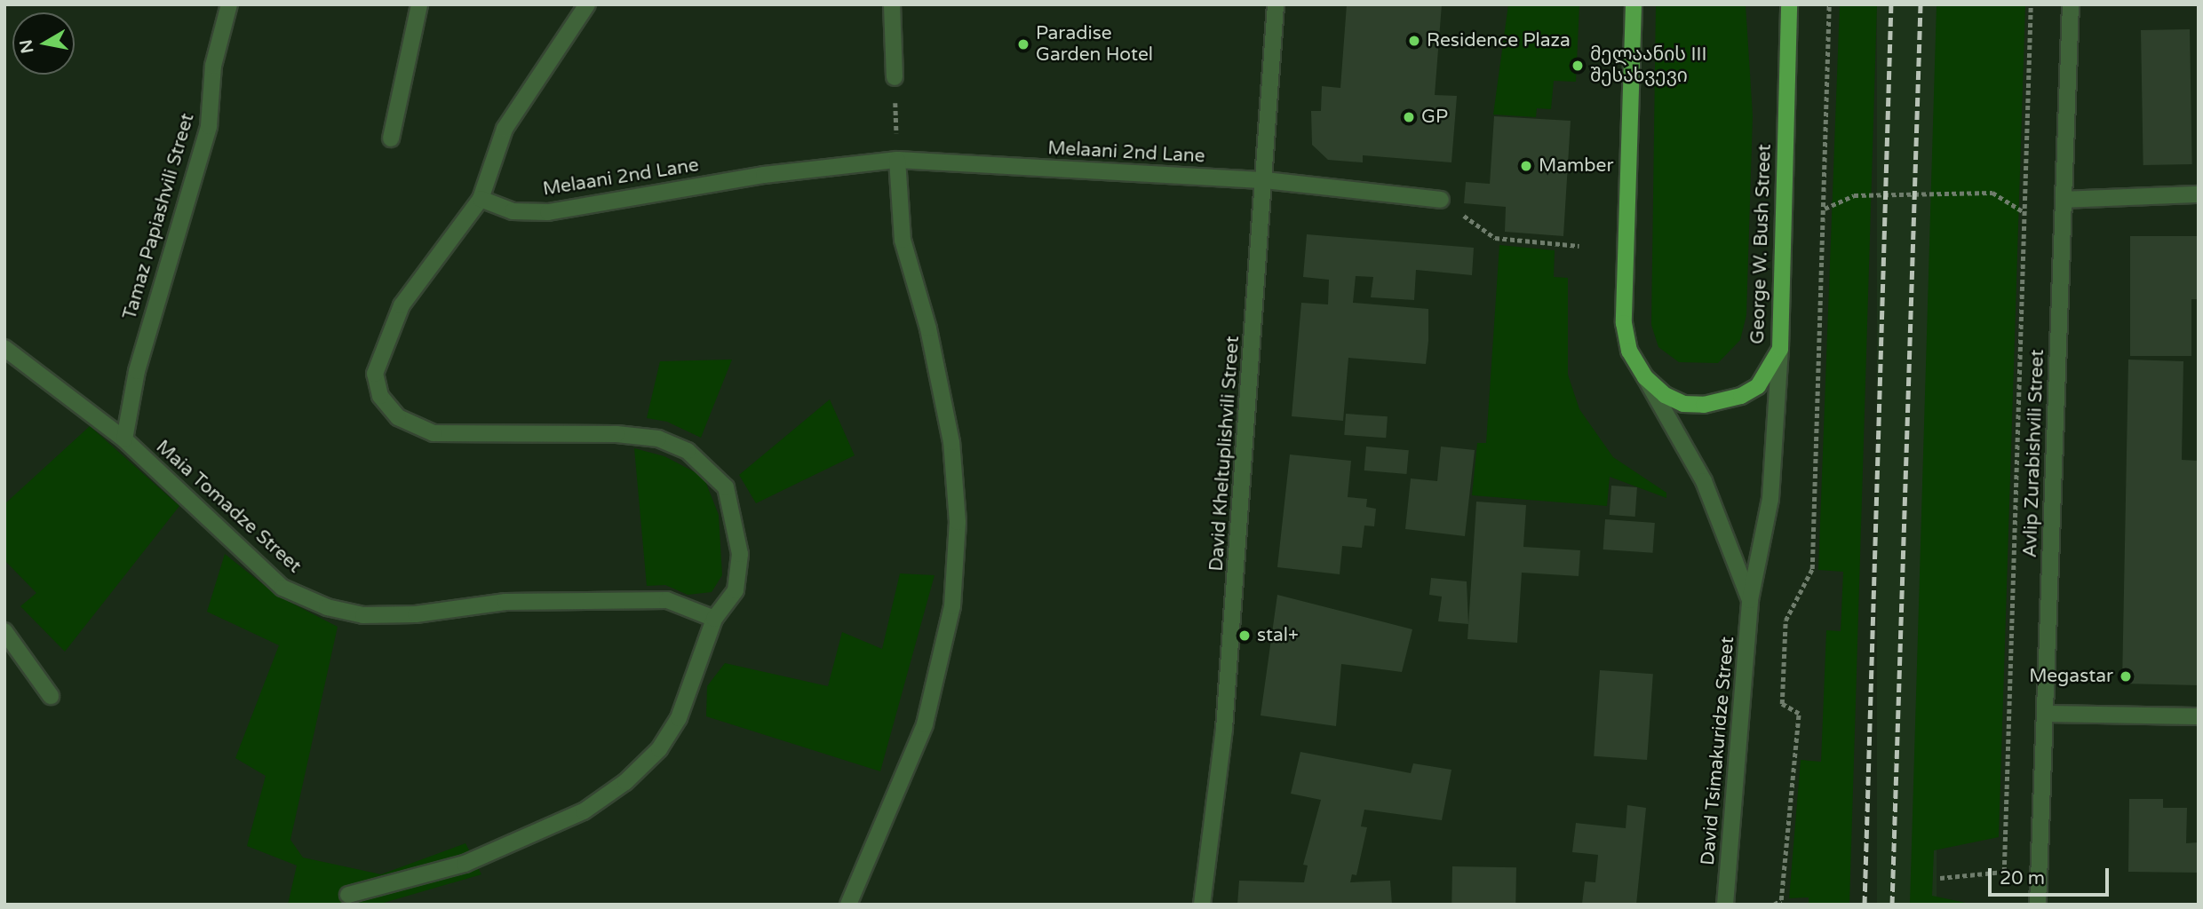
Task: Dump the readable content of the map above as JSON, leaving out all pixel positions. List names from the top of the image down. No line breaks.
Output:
{"streets":{"main road":["George W. Bush Street"],"street":["Melaani 2nd Lane","Tamaz Papiashvili Street","David Kheltuplishvili Street","Avlip Zurabishvili Street","Maia Tomadze Street","David Tsimakuridze Street"]},"crossings":[["Melaani 2nd Lane","David Kheltuplishvili Street"],["Tamaz Papiashvili Street","Maia Tomadze Street"],["George W. Bush Street","David Tsimakuridze Street"]],"places":["Residence Plaza","Paradise Garden Hotel","მელაანის III შესახვევი","GP","Mamber","stal+","Megastar"],"scale_bar":"20 m","north":"left"}
